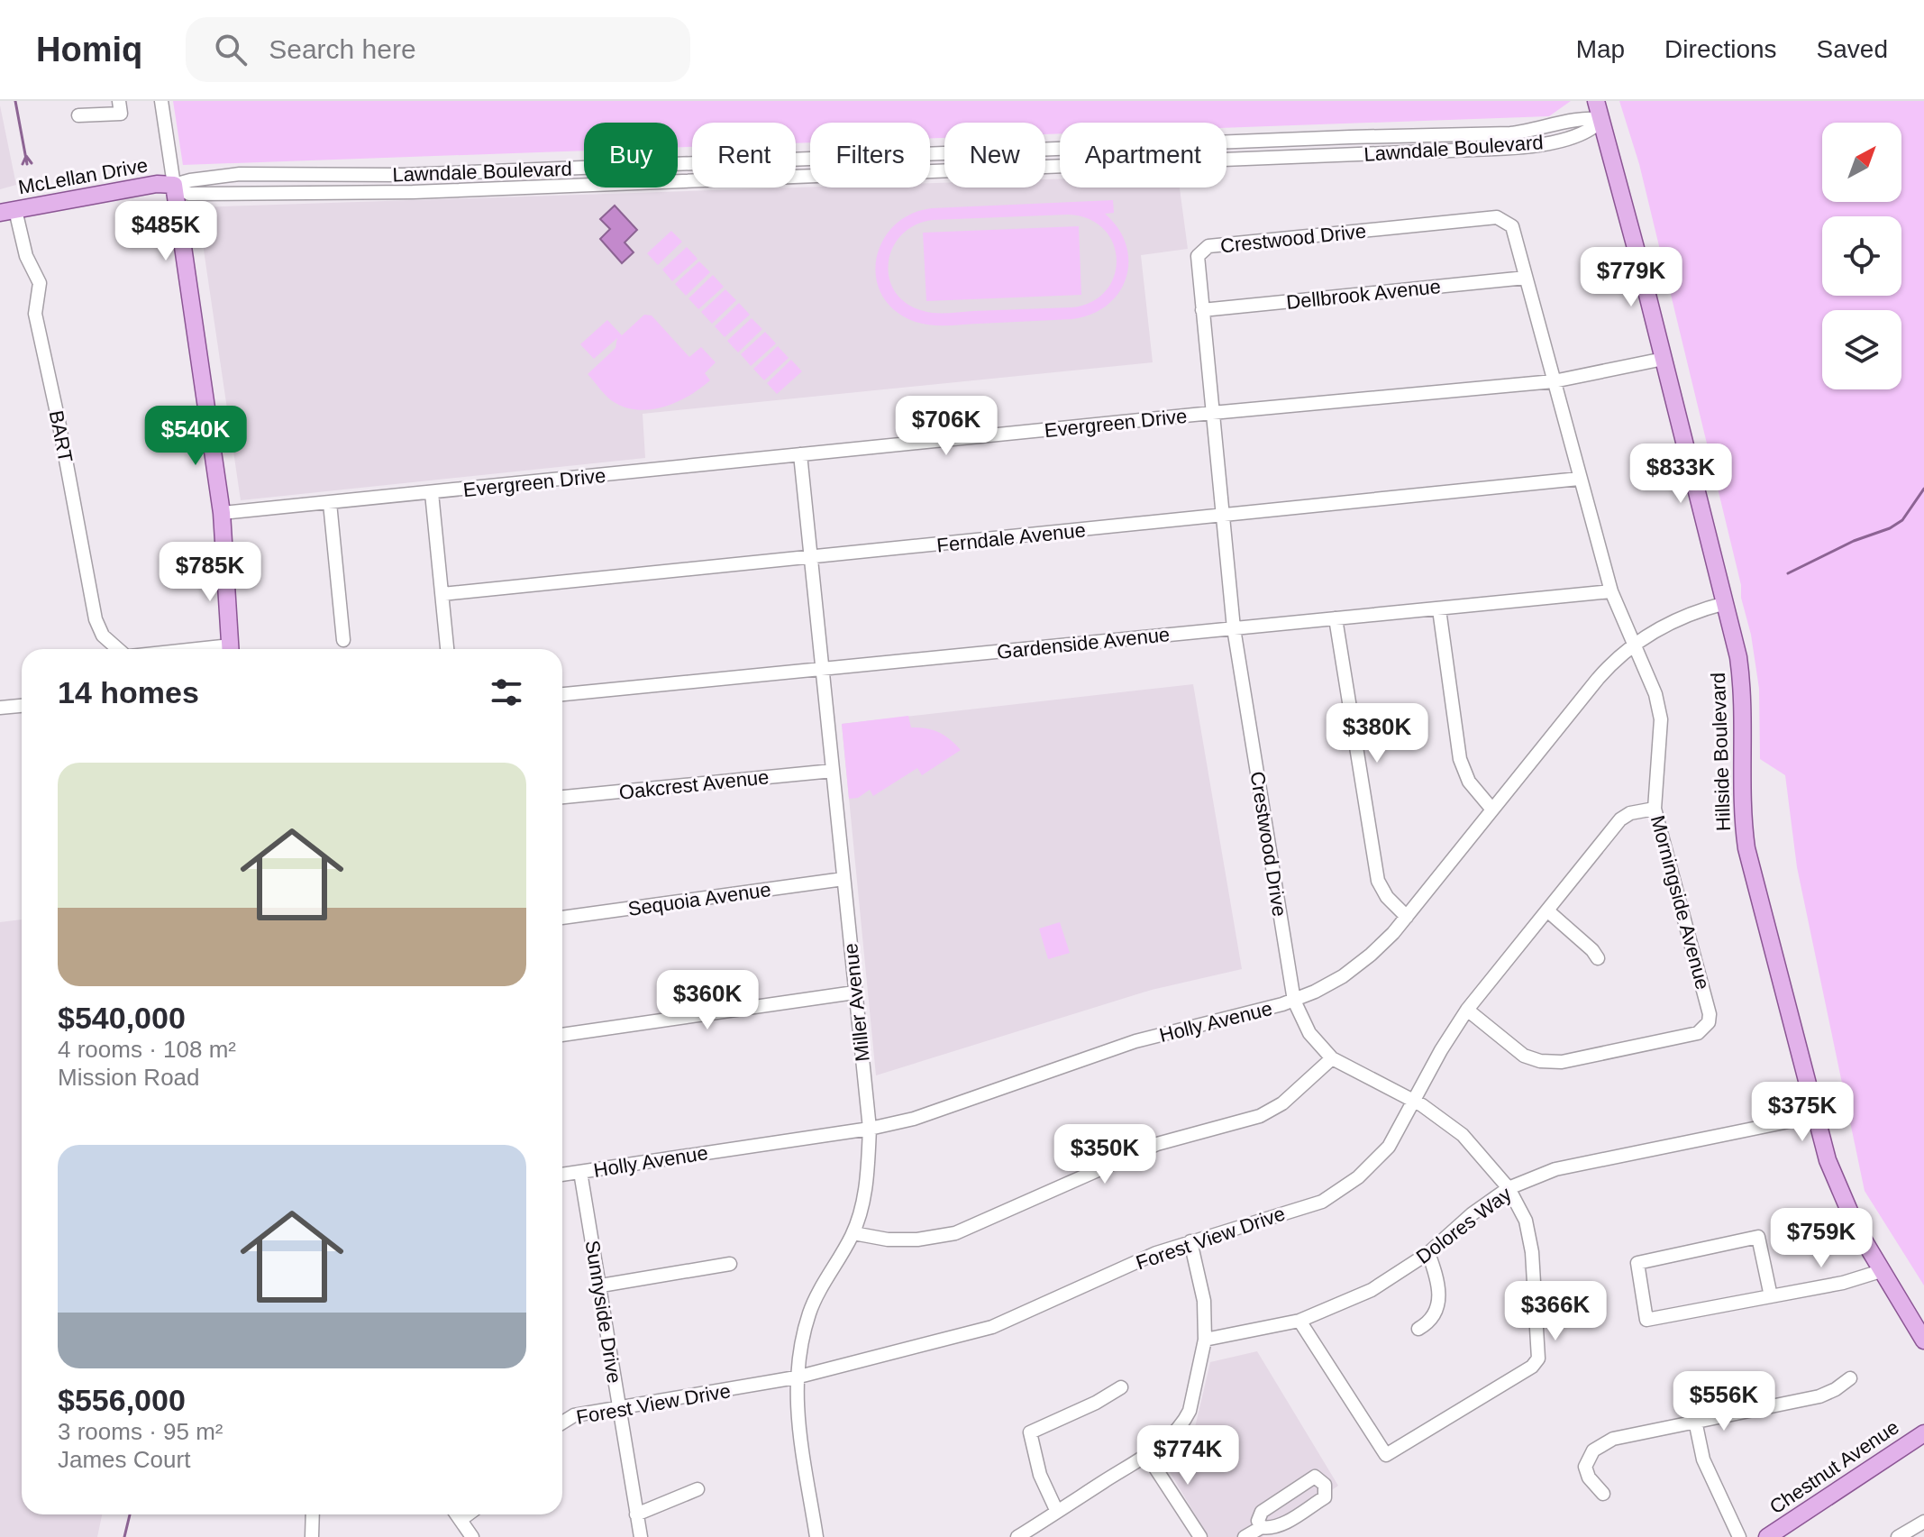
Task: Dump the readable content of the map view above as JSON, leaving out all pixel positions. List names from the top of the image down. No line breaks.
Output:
{"streets":{"main road":["McLellan Drive","Hillside Boulevard","Chestnut Avenue"],"street":["Lawndale Boulevard","Crestwood Drive","Dellbrook Avenue","Evergreen Drive","BART","Ferndale Avenue","Gardenside Avenue","Oakcrest Avenue","Sequoia Avenue","Morningside Avenue","Miller Avenue","Holly Avenue","Dolores Way","Forest View Drive","Sunnyside Drive"]},"crossings":[["Lawndale Boulevard","McLellan Drive"],["Lawndale Boulevard","Hillside Boulevard"],["McLellan Drive","BART"],["Crestwood Drive","Dellbrook Avenue"],["Crestwood Drive","Evergreen Drive"],["Crestwood Drive","Ferndale Avenue"],["Crestwood Drive","Gardenside Avenue"],["Crestwood Drive","Morningside Avenue"],["Crestwood Drive","Holly Avenue"],["Crestwood Drive","Dolores Way"],["Crestwood Drive","Forest View Drive"],["Dellbrook Avenue","Morningside Avenue"],["Evergreen Drive","Hillside Boulevard"],["Evergreen Drive","Morningside Avenue"],["Evergreen Drive","Miller Avenue"],["Ferndale Avenue","Morningside Avenue"],["Ferndale Avenue","Miller Avenue"],["Gardenside Avenue","Morningside Avenue"],["Gardenside Avenue","Miller Avenue"],["Hillside Boulevard","Holly Avenue"],["Hillside Boulevard","Dolores Way"],["Oakcrest Avenue","Miller Avenue"],["Sequoia Avenue","Miller Avenue"],["Morningside Avenue","Holly Avenue"],["Morningside Avenue","Forest View Drive"],["Miller Avenue","Holly Avenue"],["Miller Avenue","Forest View Drive"],["Holly Avenue","Sunnyside Drive"],["Forest View Drive","Sunnyside Drive"]],"north":"top right","page":{"header":"Homiq","search":"Search here","nav":["Map","Directions","Saved"],"chip":["Buy","Rent","Filters","New","Apartment"],"price":["$485K","$779K","$706K","$540K","$833K","$785K","$380K","$360K","$375K","$350K","$759K","$366K","$556K","$774K"],"heading":"14 homes","list":[{"name":"$540,000","note":"4 rooms · 108 m² · Mission Road"},{"name":"$556,000","note":"3 rooms · 95 m² · James Court"}]}}
